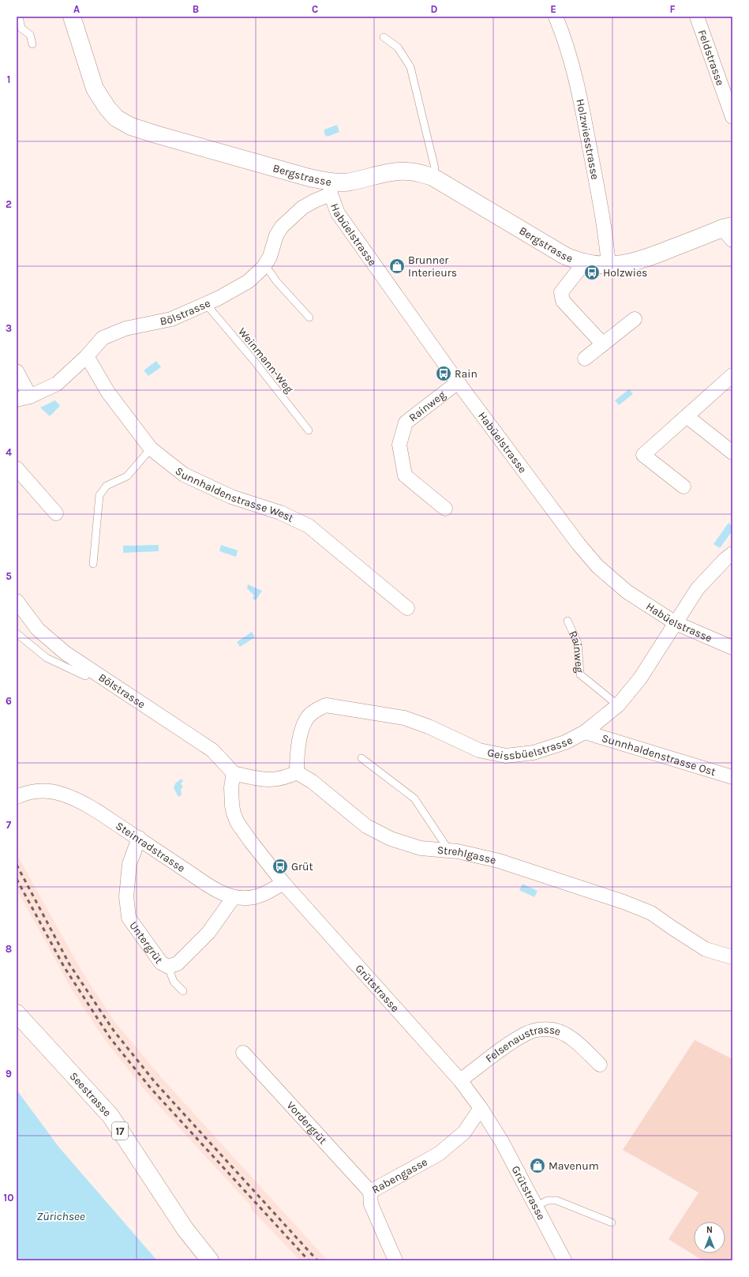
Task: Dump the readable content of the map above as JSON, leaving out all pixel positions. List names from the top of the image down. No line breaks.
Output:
{"streets":{"street":["Feldstrasse","Holzwiesstrasse","Bergstrasse","Habüelstrasse","Bölstrasse","Rainweg","Sunnhaldenstrasse West","Geissbüelstrasse","Sunnhaldenstrasse Ost","Steinradstrasse","Strehlgasse","Untergrüt","Grütstrasse","Felsenaustrasse","Seestrasse","Vordergrüt","17","Rabengasse"],"lane":["Weinmann-Weg"]},"crossings":[["Holzwiesstrasse","Bergstrasse"],["Bergstrasse","Habüelstrasse"],["Bergstrasse","Bölstrasse"],["Habüelstrasse","Bölstrasse"],["Habüelstrasse","Rainweg"],["Habüelstrasse","Geissbüelstrasse"],["Bölstrasse","Weinmann-Weg"],["Bölstrasse","Sunnhaldenstrasse West"],["Bölstrasse","Grütstrasse"],["Rainweg","Geissbüelstrasse"],["Geissbüelstrasse","Sunnhaldenstrasse Ost"],["Geissbüelstrasse","Strehlgasse"],["Steinradstrasse","Untergrüt"],["Steinradstrasse","Grütstrasse"],["Grütstrasse","Felsenaustrasse"],["Grütstrasse","Rabengasse"],["Vordergrüt","Rabengasse"]],"water":["Zürichsee"],"places":{"shop":["Brunner Interieurs","Mavenum"],"bus stop":["Holzwies","Rain","Grüt"]},"north":"top","grid":{"columns":["A","B","C","D","E","F"],"rows":["1","2","3","4","5","6","7","8","9","10"]}}
